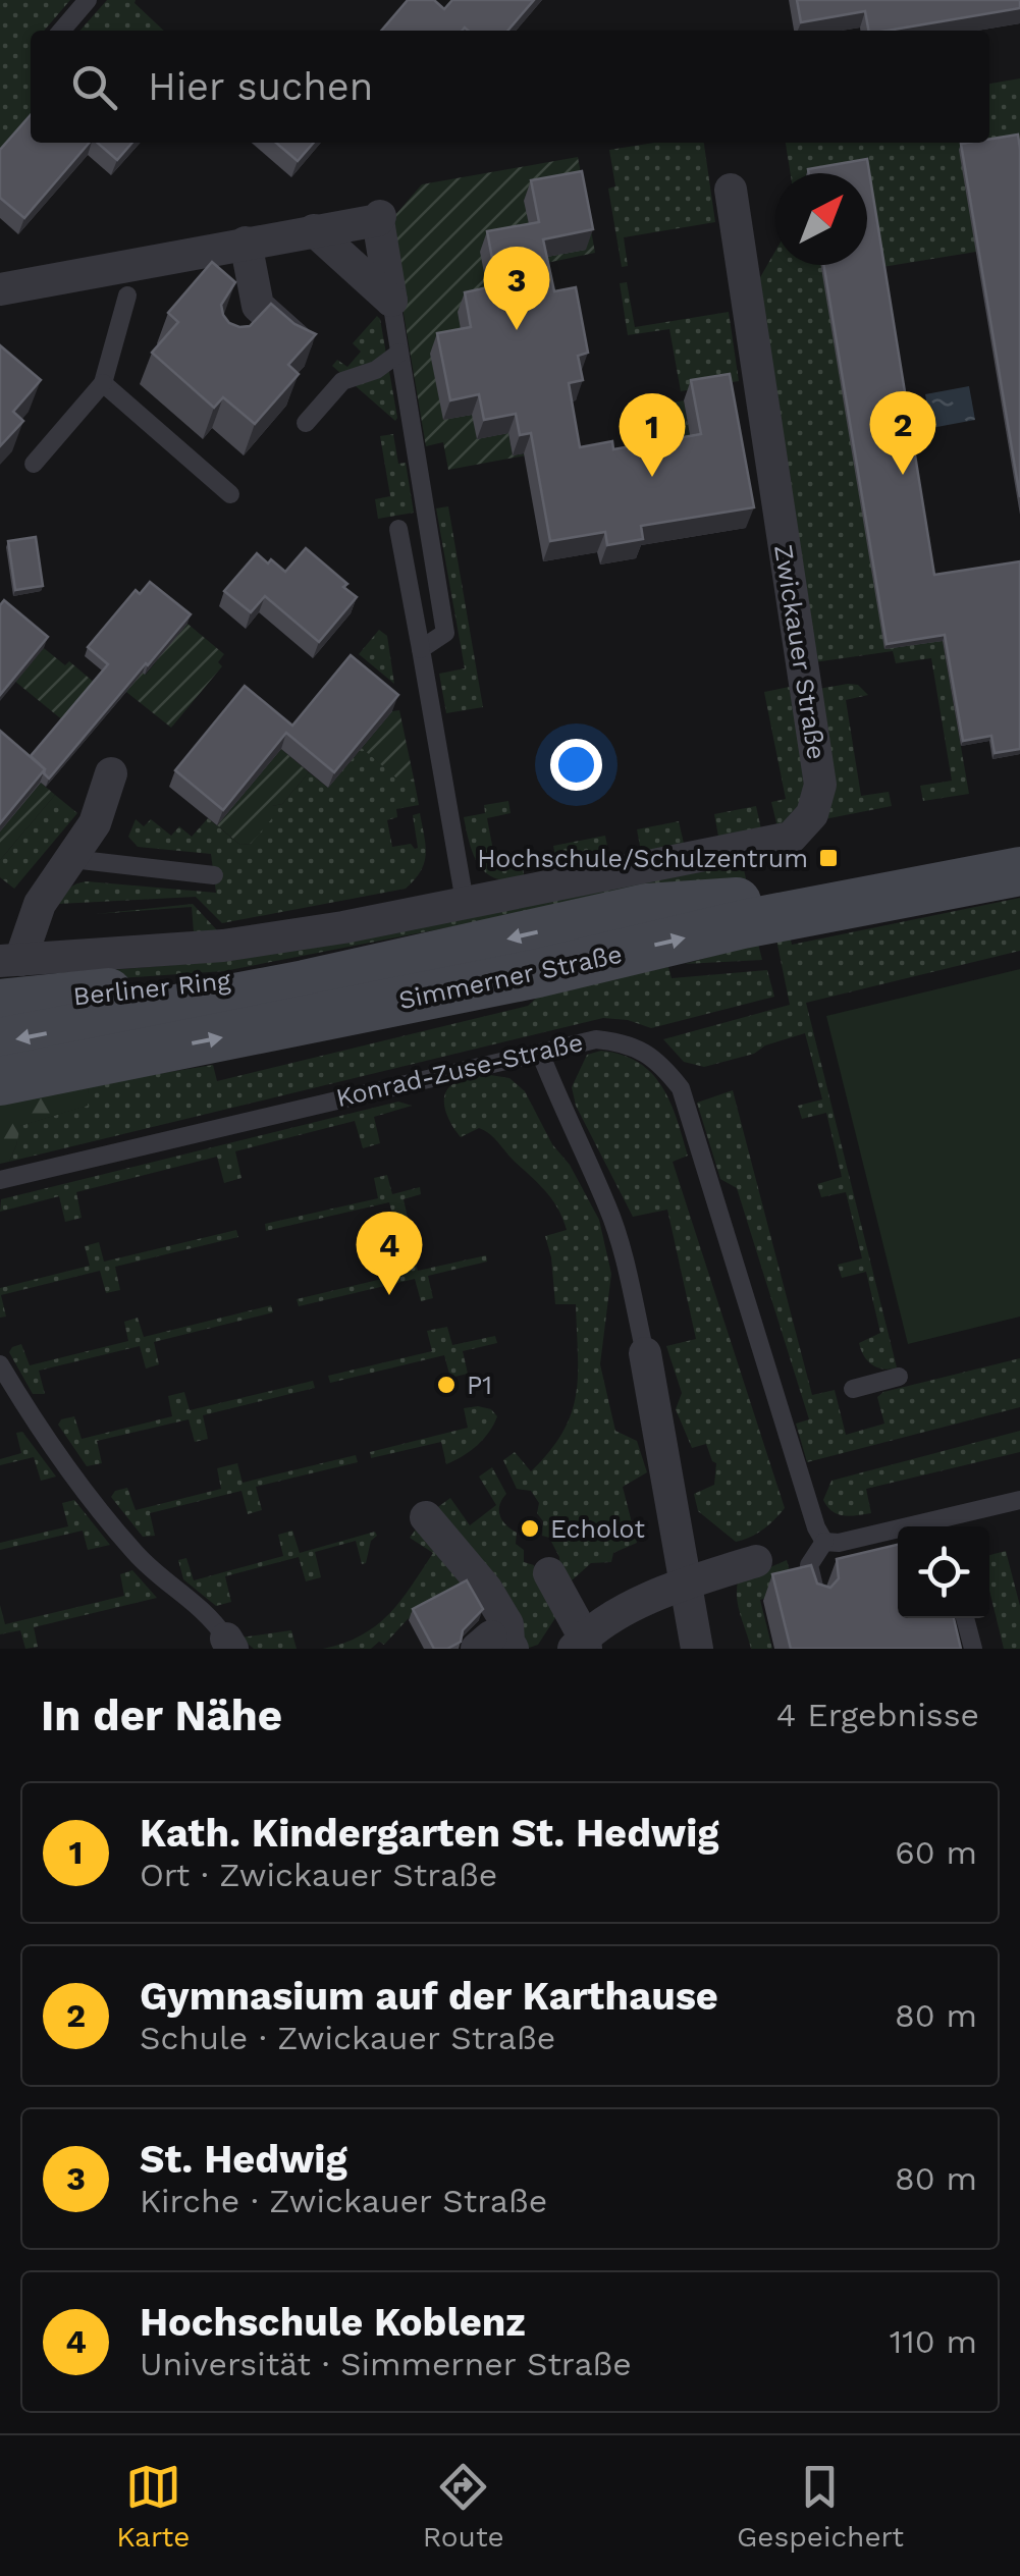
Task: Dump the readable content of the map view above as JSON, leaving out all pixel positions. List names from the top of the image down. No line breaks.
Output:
{"streets":{"street":["Zwickauer Straße","Simmerner Straße","Berliner Ring"],"lane":["Konrad-Zuse-Straße"]},"crossings":[["Simmerner Straße","Berliner Ring"]],"places":{"transit":["Hochschule/Schulzentrum"],"other":["P1","Echolot"]},"north":"top right","page":{"search":"Hier suchen","pins":["3","2","1","4"],"heading":["In der Nähe","4 Ergebnisse"],"list":[{"mark":"1","name":"Kath. Kindergarten St. Hedwig","note":"Ort · Zwickauer Straße","value":"60 m"},{"mark":"2","name":"Gymnasium auf der Karthause","note":"Schule · Zwickauer Straße","value":"80 m"},{"mark":"3","name":"St. Hedwig","note":"Kirche · Zwickauer Straße","value":"80 m"},{"mark":"4","name":"Hochschule Koblenz","note":"Universität · Simmerner Straße","value":"110 m"}],"nav":["Karte","Route","Gespeichert"]}}
